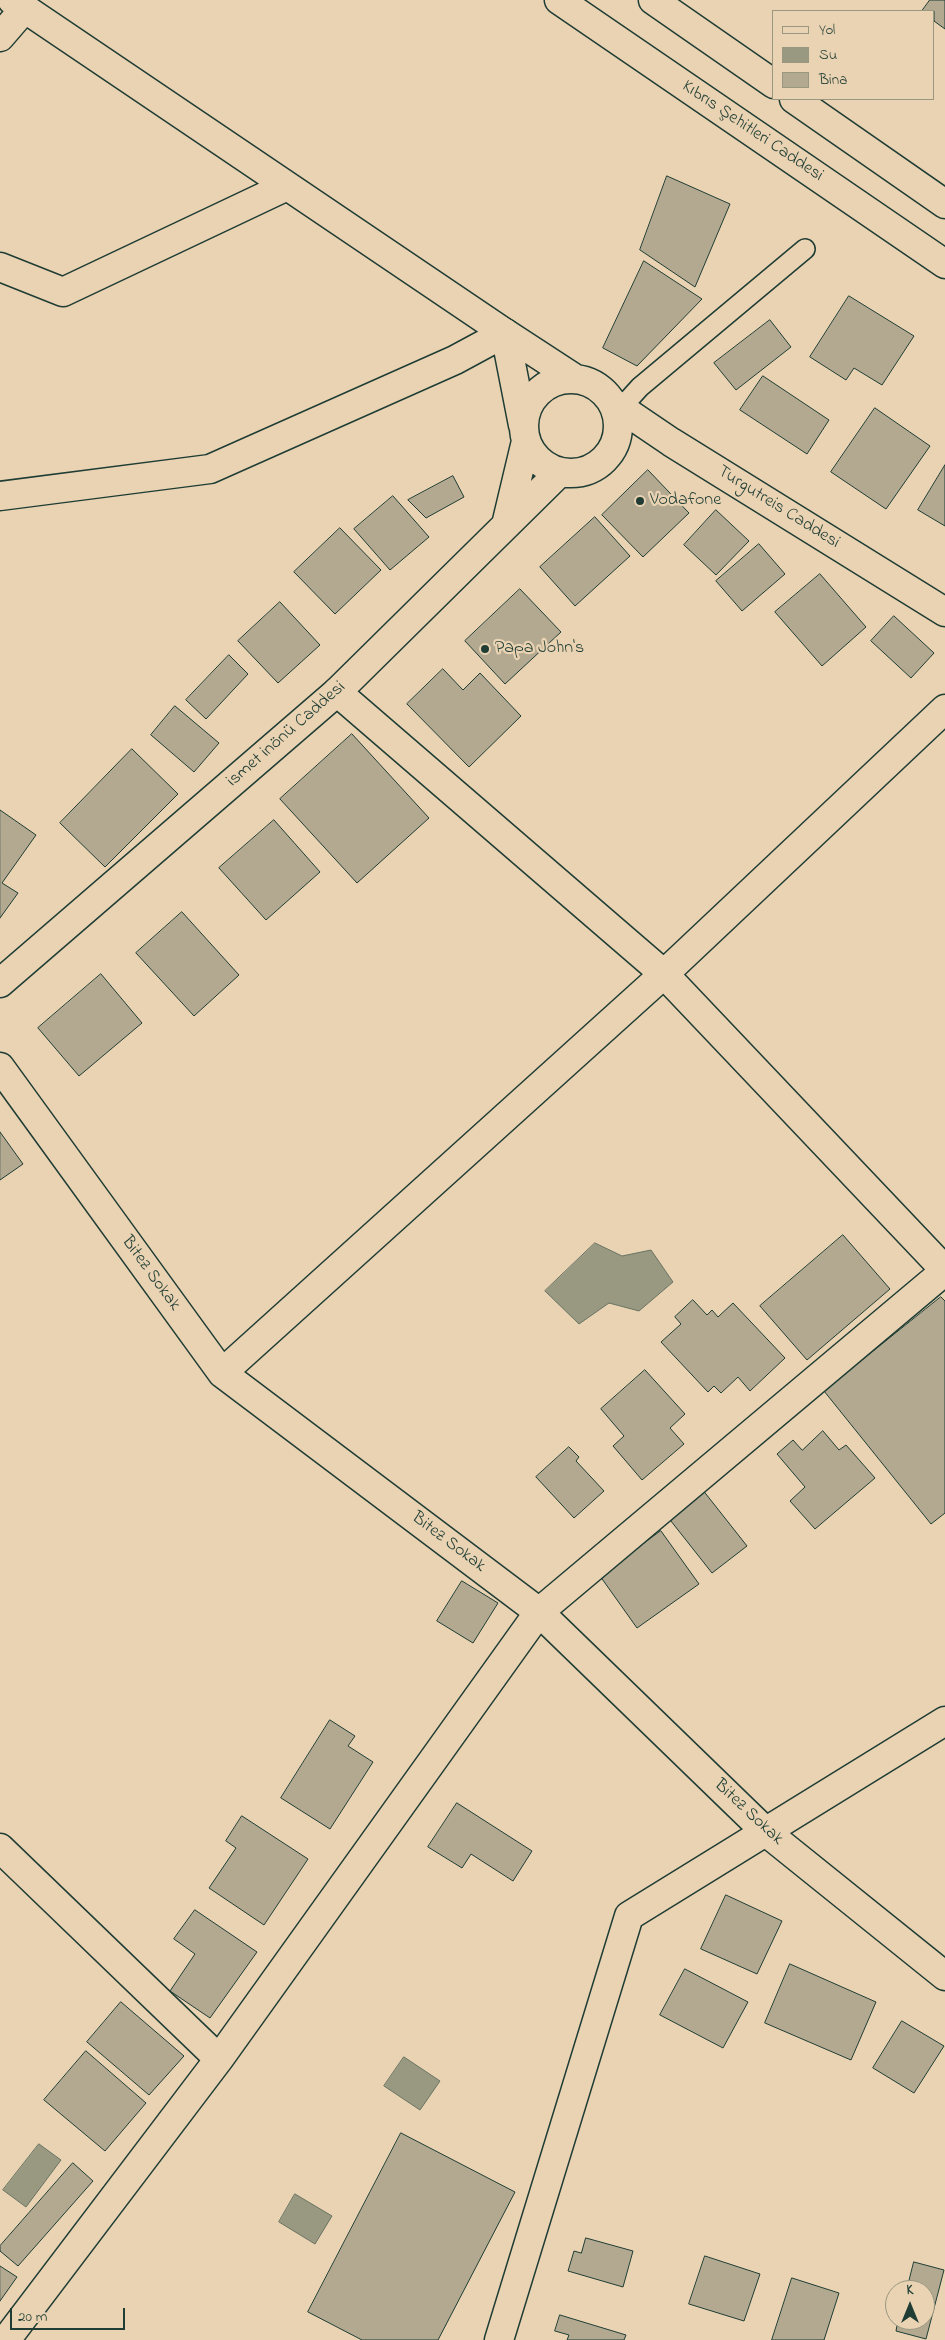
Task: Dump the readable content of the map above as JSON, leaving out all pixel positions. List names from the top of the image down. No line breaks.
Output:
{"streets":{"main road":["Kıbrıs Şehitleri Caddesi","Turgutreis Caddesi","ismet inönü Caddesi","Bitez Sokak"]},"crossings":[["Turgutreis Caddesi","ismet inönü Caddesi"]],"places":["Vodafone","Papa John's"],"legend":["Yol","Su","Bina"],"scale_bar":"20 m","north":"top"}
